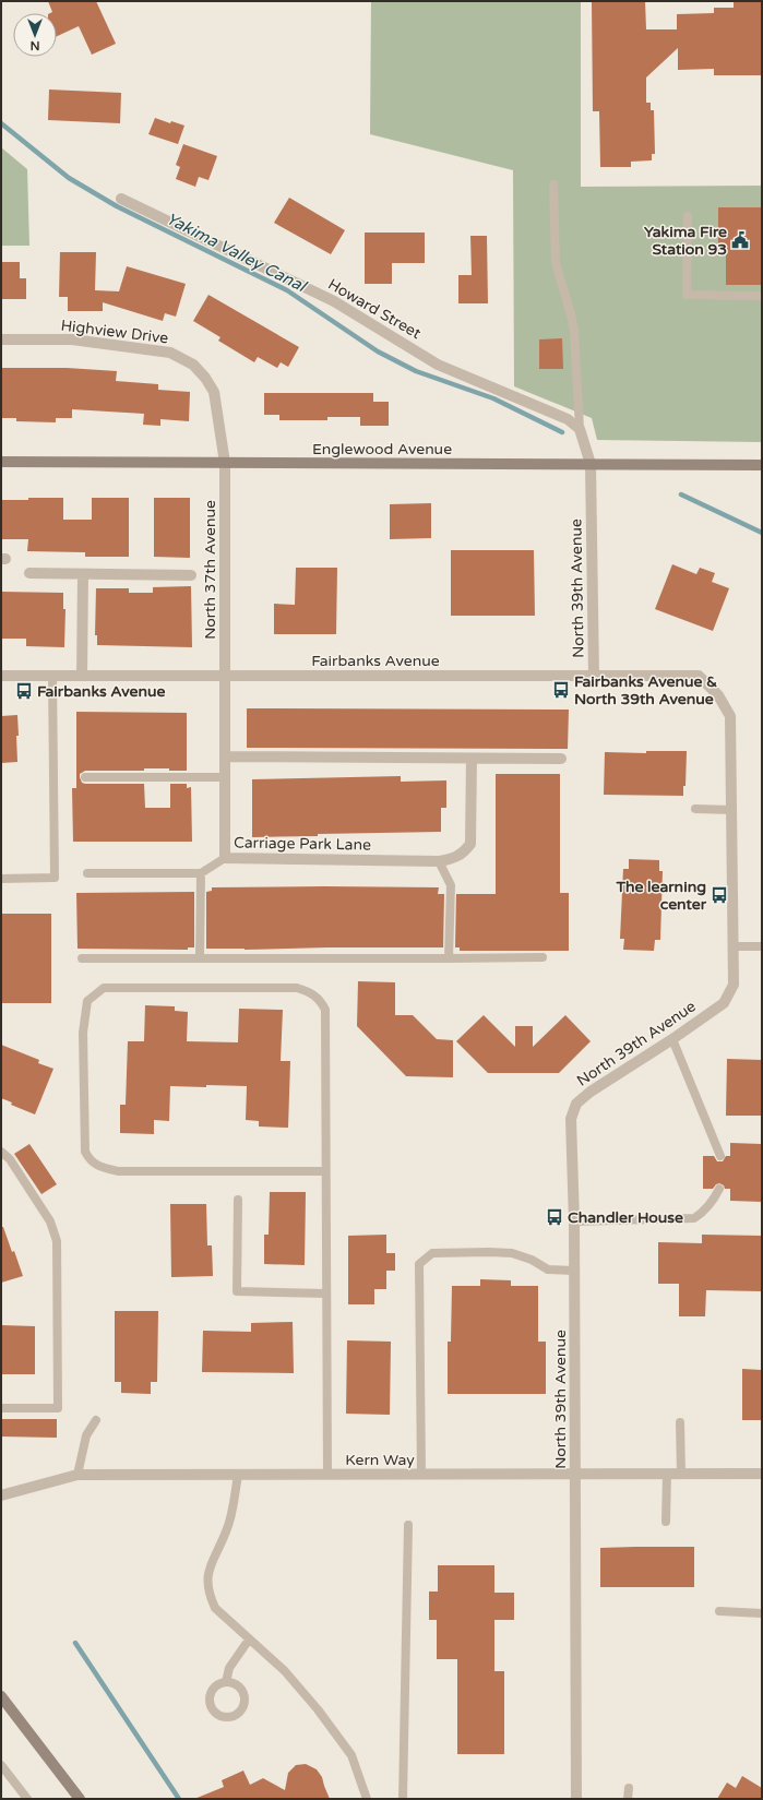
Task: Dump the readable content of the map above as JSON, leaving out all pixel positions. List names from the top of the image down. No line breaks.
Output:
{"streets":{"street":["Howard Street","Highview Drive","Englewood Avenue","North 37th Avenue","North 39th Avenue","Fairbanks Avenue","Carriage Park Lane","Kern Way"]},"crossings":[["Highview Drive","Englewood Avenue"],["Highview Drive","North 37th Avenue"],["Englewood Avenue","North 37th Avenue"],["Englewood Avenue","North 39th Avenue"],["North 37th Avenue","Fairbanks Avenue"],["North 37th Avenue","Carriage Park Lane"],["North 39th Avenue","Fairbanks Avenue"],["North 39th Avenue","Kern Way"],["Fairbanks Avenue","Carriage Park Lane"]],"water":["Yakima Valley Canal"],"places":{"public building":["Yakima Fire Station 93"],"bus stop":["Fairbanks Avenue & North 39th Avenue","Fairbanks Avenue","The learning center","Chandler House"]},"north":"bottom"}
